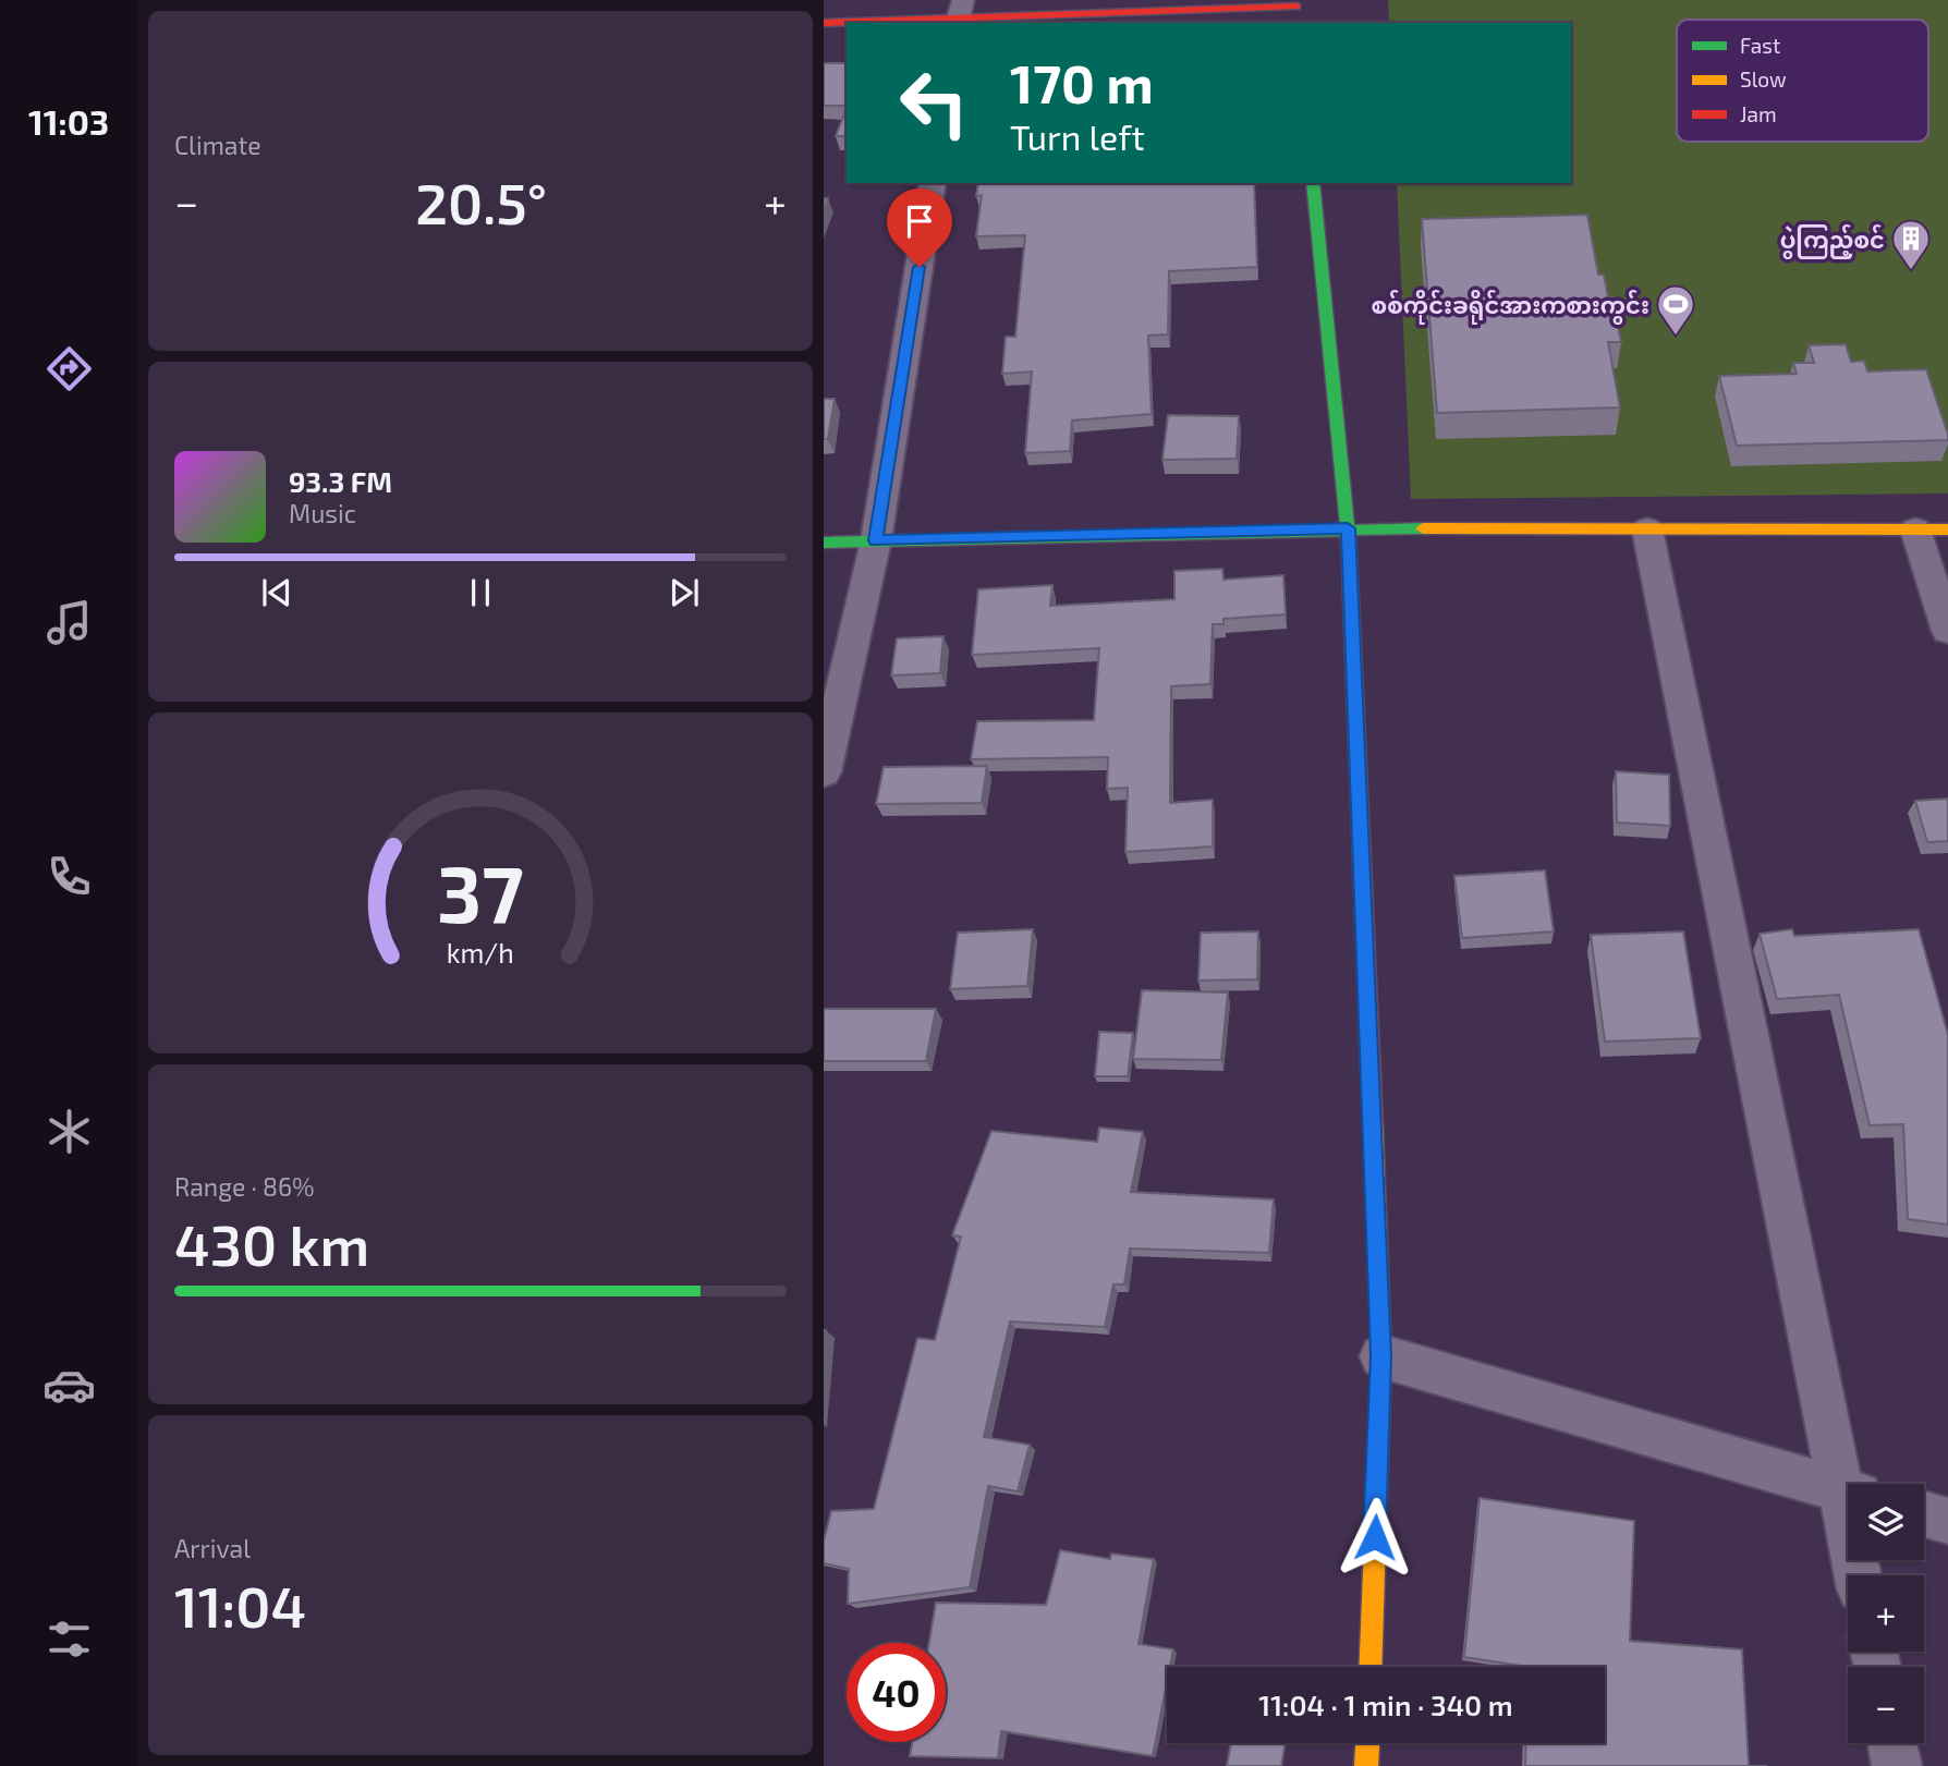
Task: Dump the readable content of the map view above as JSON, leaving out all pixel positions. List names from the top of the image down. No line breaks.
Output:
{"places":{"building":["ပွဲကြည့်စင်"],"sports":["စစ်ကိုင်းခရိုင်အားကစားကွင်း"]},"legend":["Fast","Slow","Jam"],"page":{"tabs":"11:03","tile":["Climate",["Range · 86%","430 km"],["Arrival","11:04"]],"turn":["170 m","Turn left"],"heat":["−","20.5°","+"],"song":["93.3 FM","Music"],"map_buttons":["+","−"],"limit":"40","trip":"11:04 · 1 min · 340 m","gauge":["37","km/h"]}}
